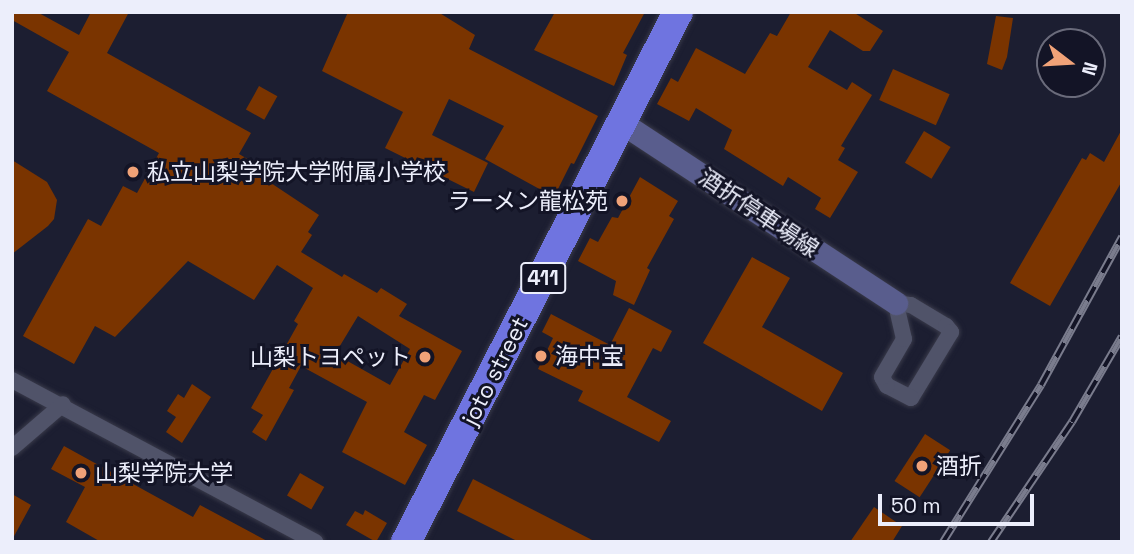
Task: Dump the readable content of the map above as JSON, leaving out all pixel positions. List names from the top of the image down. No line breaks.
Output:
{"streets":{"highway":["411","joto street"],"main road":["酒折停車場線"]},"crossings":[["酒折停車場線","joto street"]],"places":["私立山梨学院大学附属小学校","ラーメン龍松苑","海中宝","山梨トヨペット","酒折","山梨学院大学"],"scale_bar":"50 m","north":"right"}
